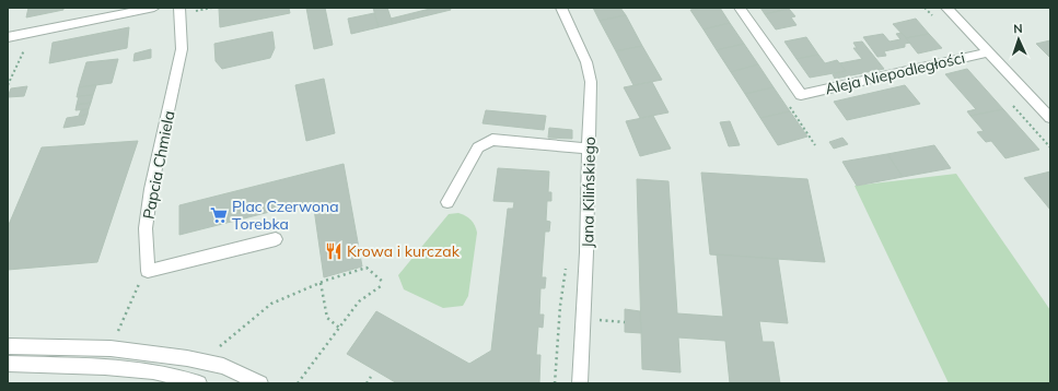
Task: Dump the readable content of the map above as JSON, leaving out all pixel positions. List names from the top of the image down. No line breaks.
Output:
{"streets":{"street":["Aleja Niepodległości","Papcia Chmiela","Jana Kilińskiego"]},"places":{"supermarket":["Plac Czerwona Torebka"],"restaurant":["Krowa i kurczak"]},"north":"top"}
